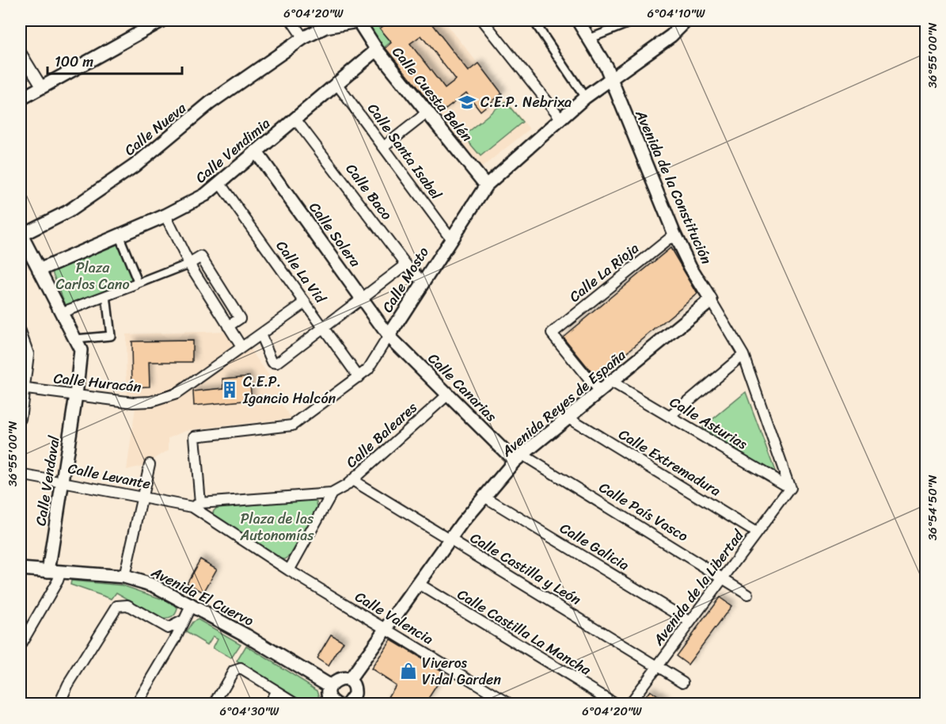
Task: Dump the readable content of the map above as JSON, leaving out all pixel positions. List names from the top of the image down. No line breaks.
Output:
{"streets":{"street":["Calle Cuesta Belén","Calle Nueva","Calle Vendimia","Calle Santa Isabel","Avenida de la Constitución","Calle Baco","Calle Solera","Calle La Vid","Calle La Rioja","Calle Mosto","Calle Huracán","Calle Canarias","Avenida Reyes de España","Calle Asturias","Calle Baleares","Calle Extremadura","Calle Levante","Calle Vendaval","Calle País Vasco","Calle Galicia","Calle Castilla y León","Avenida de la Libertad","Avenida El Cuervo","Calle Valencia","Calle Castilla La Mancha"]},"crossings":[["Calle Cuesta Belén","Calle Nueva"],["Calle Cuesta Belén","Calle Vendimia"],["Calle Cuesta Belén","Calle Mosto"],["Calle Nueva","Calle Vendaval"],["Calle Vendimia","Calle Santa Isabel"],["Calle Vendimia","Calle Baco"],["Calle Vendimia","Calle Solera"],["Calle Vendimia","Calle La Vid"],["Calle Vendimia","Calle Vendaval"],["Calle Santa Isabel","Calle Mosto"],["Avenida de la Constitución","Calle La Rioja"],["Avenida de la Constitución","Calle Mosto"],["Avenida de la Constitución","Avenida Reyes de España"],["Avenida de la Constitución","Calle Asturias"],["Avenida de la Constitución","Avenida de la Libertad"],["Calle Baco","Calle Mosto"],["Calle Solera","Calle Mosto"],["Calle Solera","Calle Canarias"],["Calle La Vid","Calle Mosto"],["Calle La Vid","Calle Huracán"],["Calle La Rioja","Avenida Reyes de España"],["Calle Mosto","Calle Canarias"],["Calle Mosto","Calle Levante"],["Calle Huracán","Calle Vendaval"],["Calle Canarias","Avenida Reyes de España"],["Calle Canarias","Calle Baleares"],["Calle Canarias","Calle País Vasco"],["Avenida Reyes de España","Calle Asturias"],["Avenida Reyes de España","Calle Extremadura"],["Avenida Reyes de España","Calle País Vasco"],["Avenida Reyes de España","Calle Galicia"],["Avenida Reyes de España","Calle Castilla y León"],["Avenida Reyes de España","Calle Valencia"],["Avenida Reyes de España","Calle Castilla La Mancha"],["Calle Asturias","Avenida de la Libertad"],["Calle Baleares","Calle Castilla y León"],["Calle Extremadura","Avenida de la Libertad"],["Calle Levante","Calle Vendaval"],["Calle Vendaval","Avenida El Cuervo"],["Calle País Vasco","Avenida de la Libertad"],["Calle Galicia","Avenida de la Libertad"],["Calle Castilla y León","Avenida de la Libertad"]],"parks":["Plaza Carlos Cano","Plaza de las Autonomías"],"places":{"school or university":["C.E.P. Nebrixa"],"building":["C.E.P. Igancio Halcón"],"shop":["Viveros Vidal Garden"]},"scale_bar":"100 m","coordinates":["6°04'20\"W","6°04'10\"W","36°55'00\"N","36°54'50\"N","6°04'30\"W"]}
